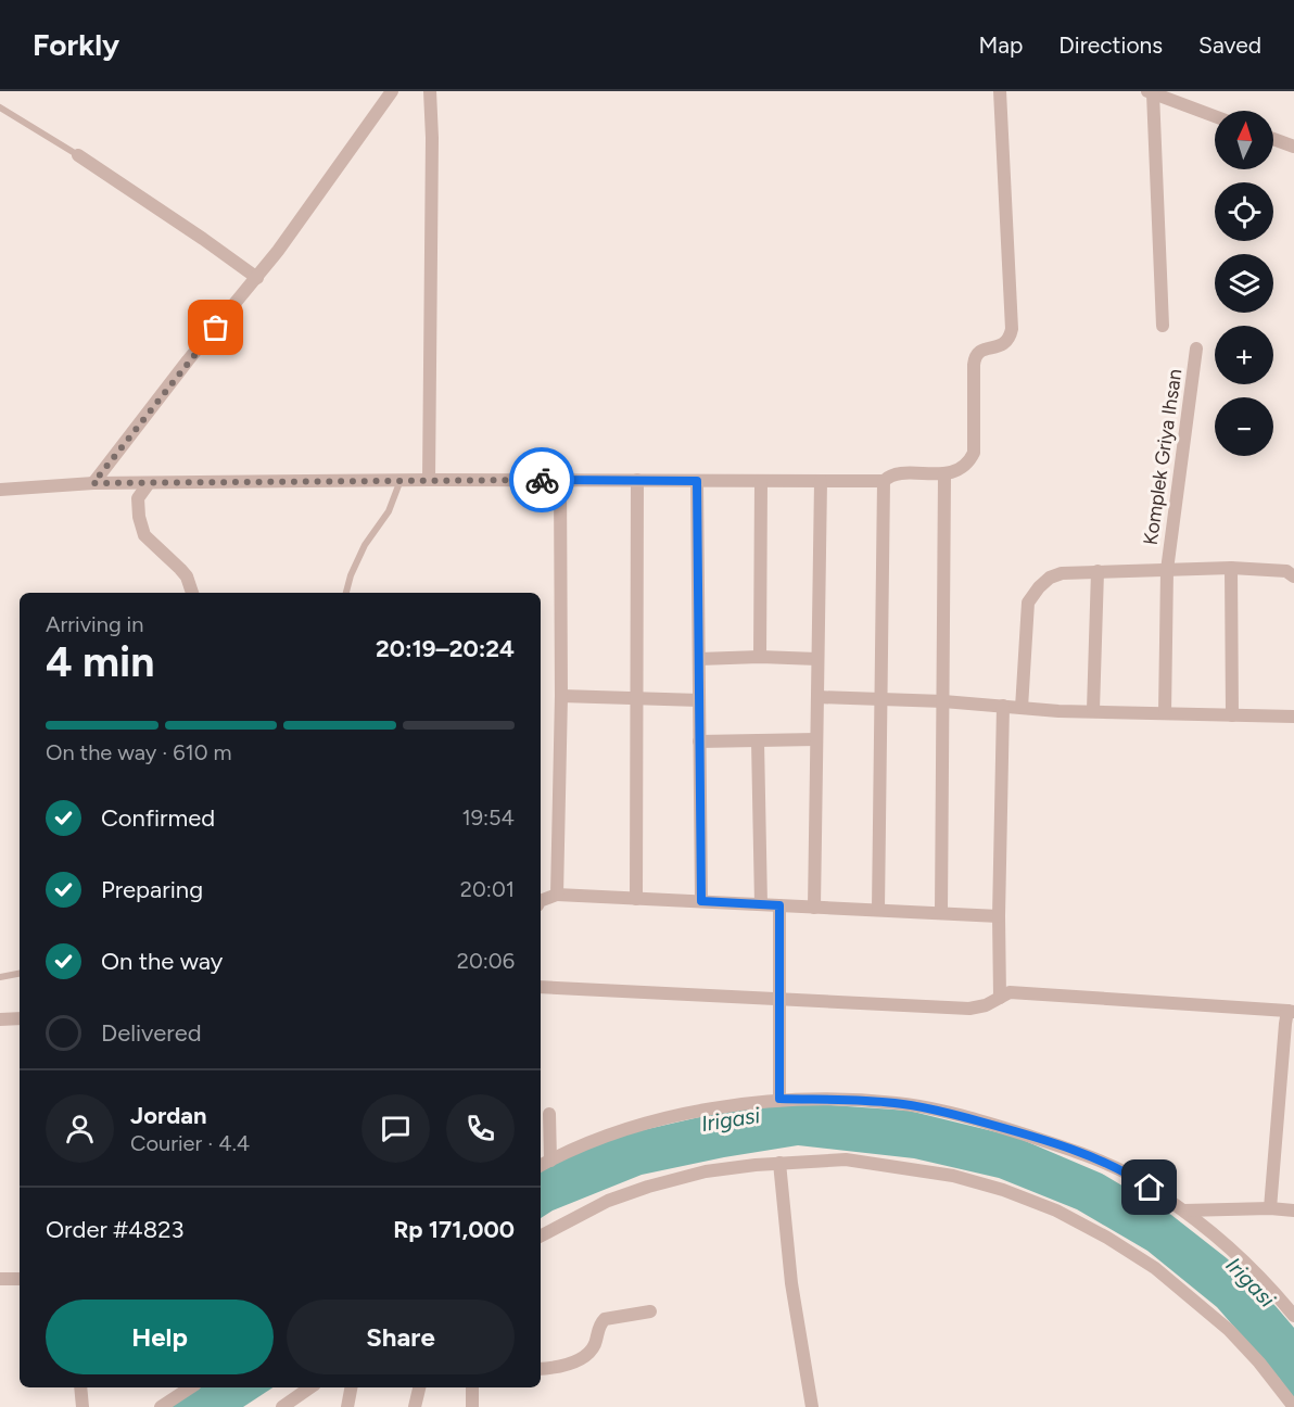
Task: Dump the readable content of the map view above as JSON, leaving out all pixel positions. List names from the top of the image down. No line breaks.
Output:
{"streets":{"street":["Komplek Griya Ihsan"]},"water":["Irigasi"],"north":"top","page":{"header":"Forkly","nav":["Map","Directions","Saved"],"map_buttons":["+","−"],"heading":["4 min","Arriving in","20:19–20:24"],"panel":["Jordan","Courier · 4.4","Order #4823","Rp 171,000"],"bar":"On the way · 610 m","list":[["Confirmed","19:54"],["Preparing","20:01"],["On the way","20:06"],"Delivered"],"buttons":["Help","Share"]}}
